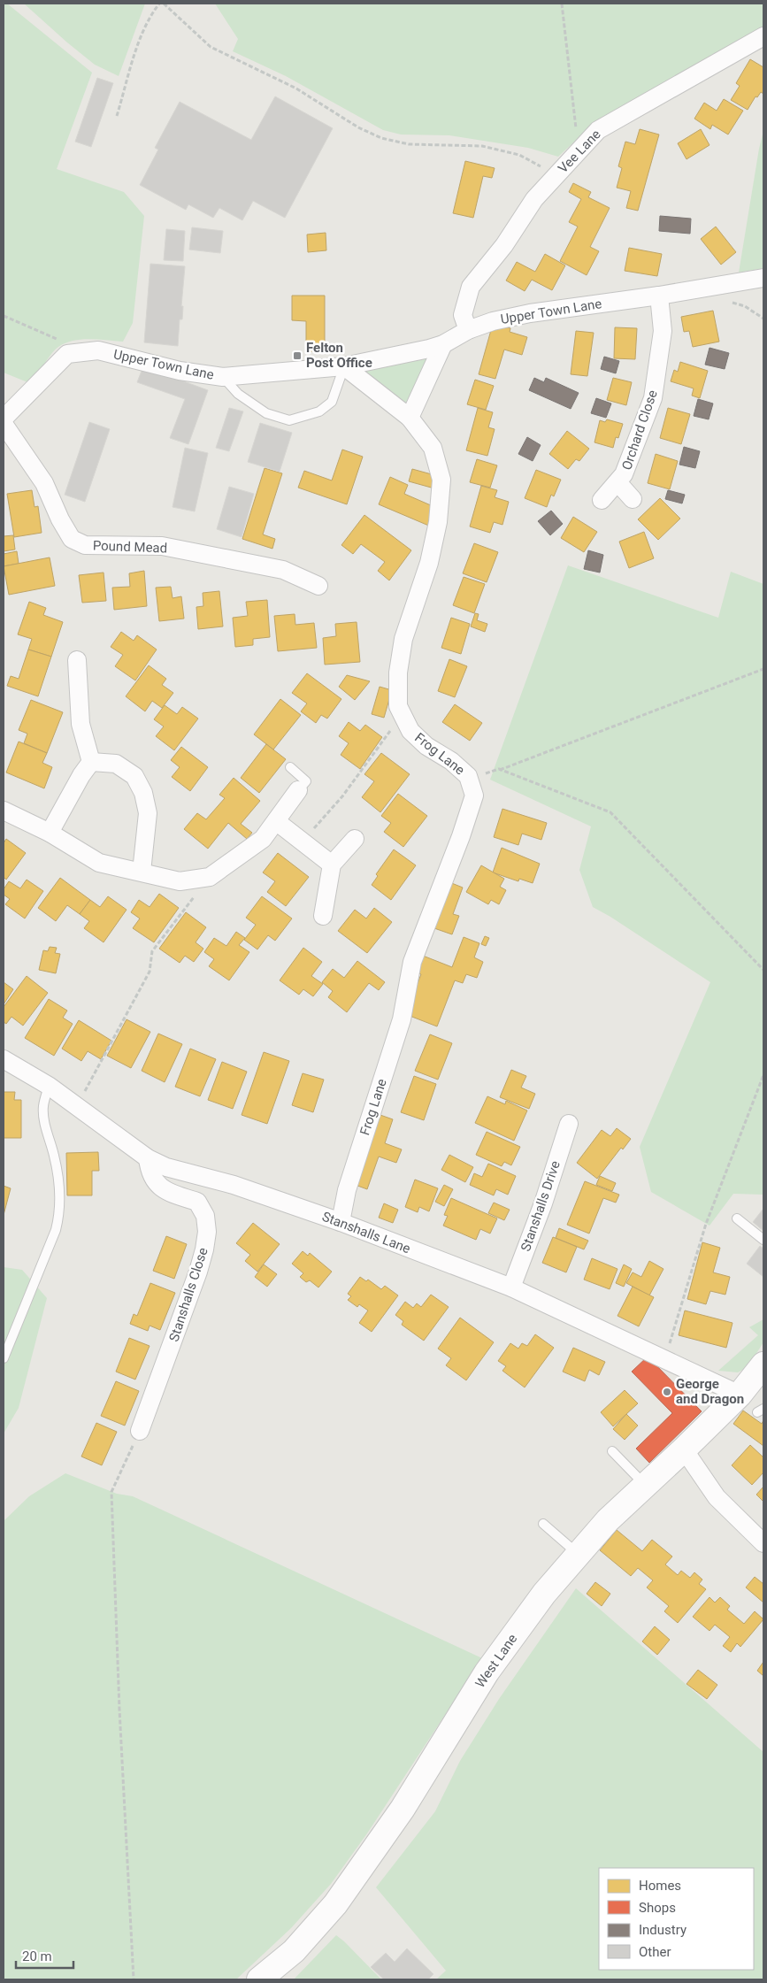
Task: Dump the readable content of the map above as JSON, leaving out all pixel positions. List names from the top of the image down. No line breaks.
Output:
{"streets":{"street":["Vee Lane","Upper Town Lane","Orchard Close","Pound Mead","Frog Lane","Stanshalls Drive","Stanshalls Lane","Stanshalls Close","West Lane"]},"crossings":[["Vee Lane","Upper Town Lane"],["Upper Town Lane","Orchard Close"],["Upper Town Lane","Frog Lane"],["Frog Lane","Stanshalls Lane"],["Stanshalls Drive","Stanshalls Lane"],["Stanshalls Lane","Stanshalls Close"],["Stanshalls Lane","West Lane"]],"places":{"transit":["Felton Post Office"],"other":["George and Dragon"]},"legend":["Homes","Shops","Industry","Other"],"scale_bar":"20 m"}
